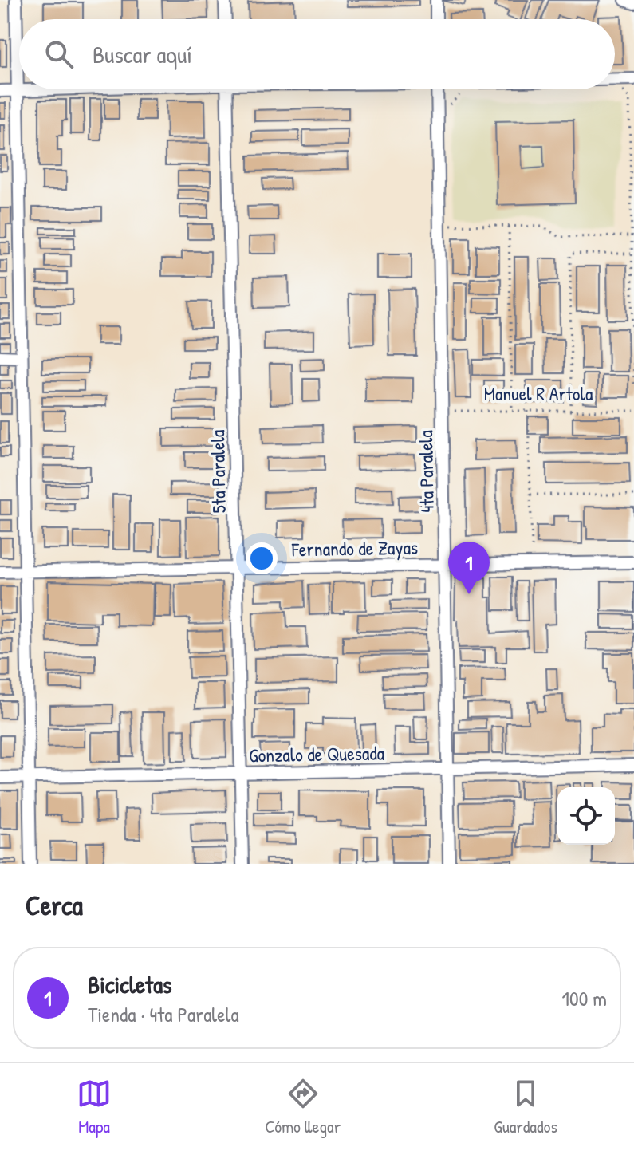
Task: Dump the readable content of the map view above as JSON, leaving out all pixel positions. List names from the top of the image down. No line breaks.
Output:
{"streets":{"street":["5ta Paralela","4ta Paralela","Fernando de Zayas","Gonzalo de Quesada"],"path":["Manuel R Artola"]},"crossings":[["Manuel R Artola","4ta Paralela"],["5ta Paralela","Fernando de Zayas"],["5ta Paralela","Gonzalo de Quesada"],["4ta Paralela","Fernando de Zayas"],["4ta Paralela","Gonzalo de Quesada"]],"page":{"search":"Buscar aquí","pins":"1","heading":"Cerca","list":[{"mark":"1","name":"Bicicletas","note":"Tienda · 4ta Paralela","value":"100 m"}],"nav":["Mapa","Cómo llegar","Guardados"]}}
